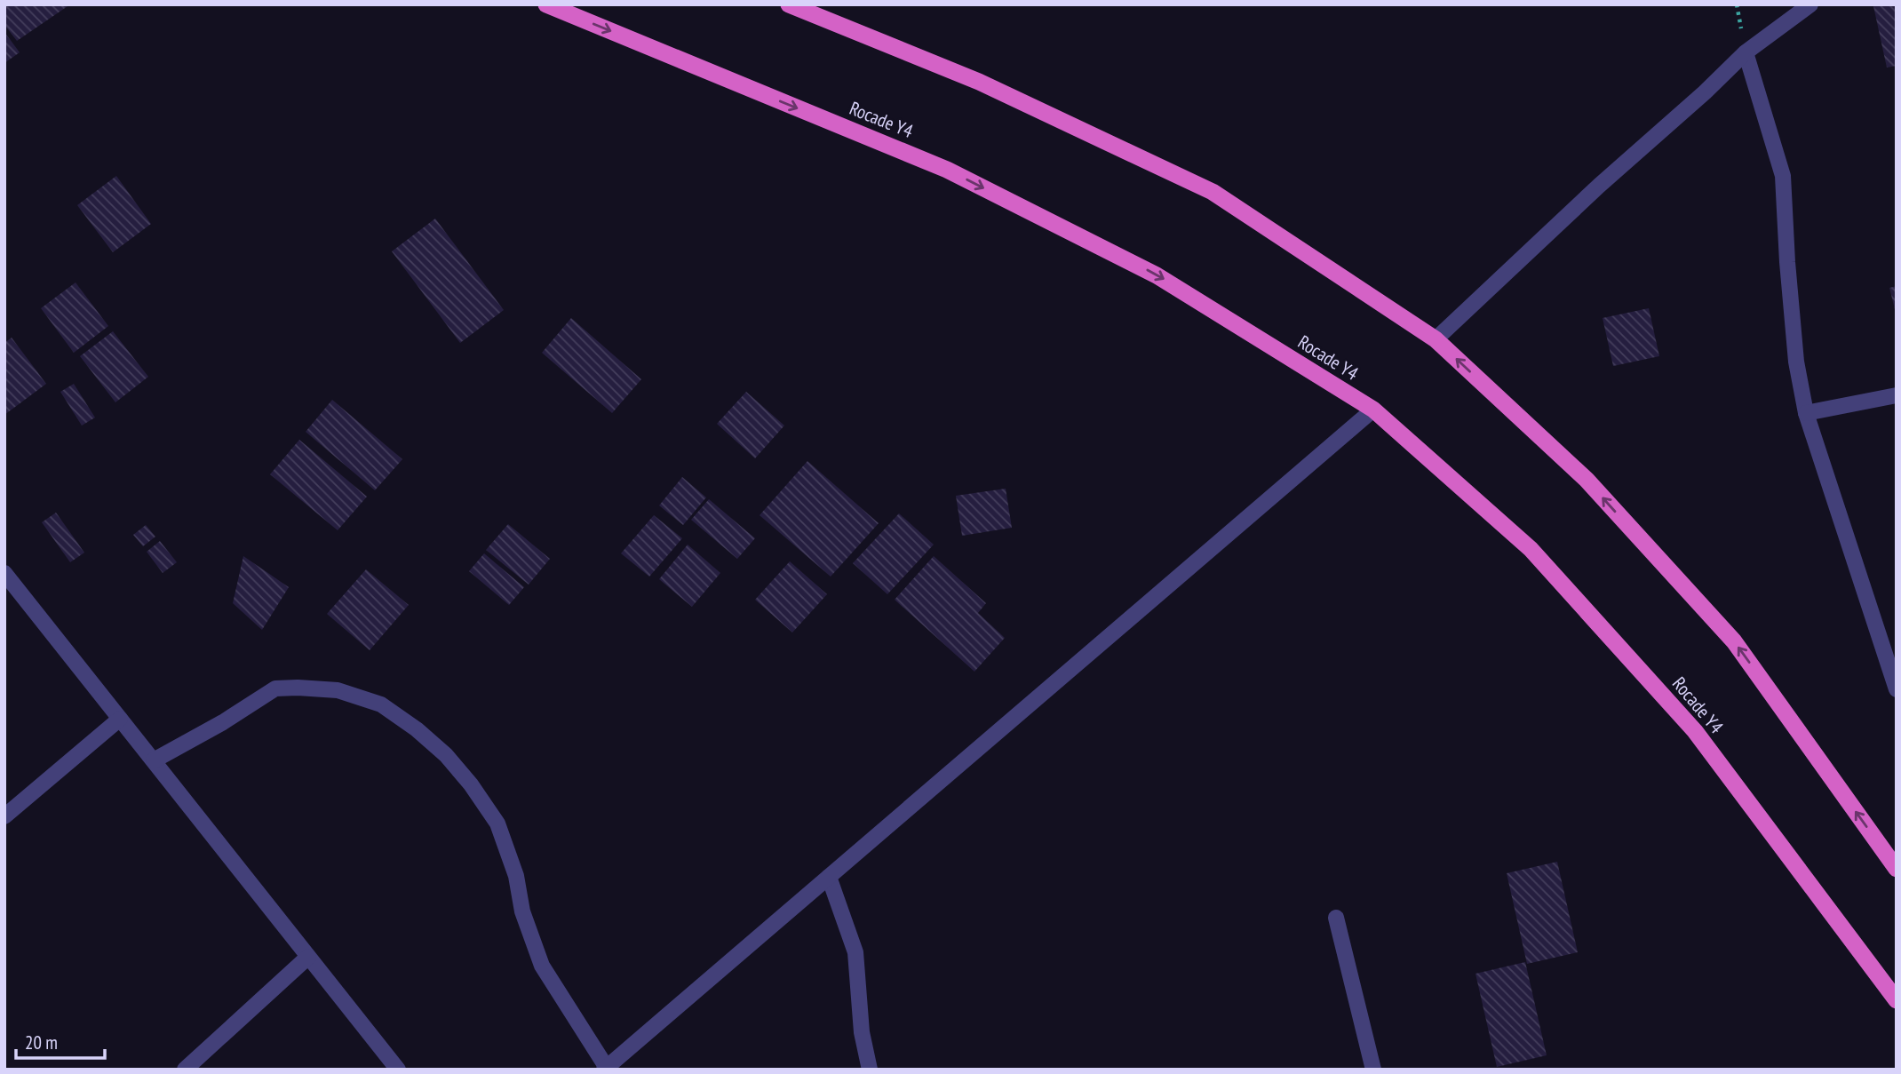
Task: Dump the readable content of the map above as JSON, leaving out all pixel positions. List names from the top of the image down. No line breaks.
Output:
{"streets":{"highway":["Rocade Y4"]},"scale_bar":"20 m"}
